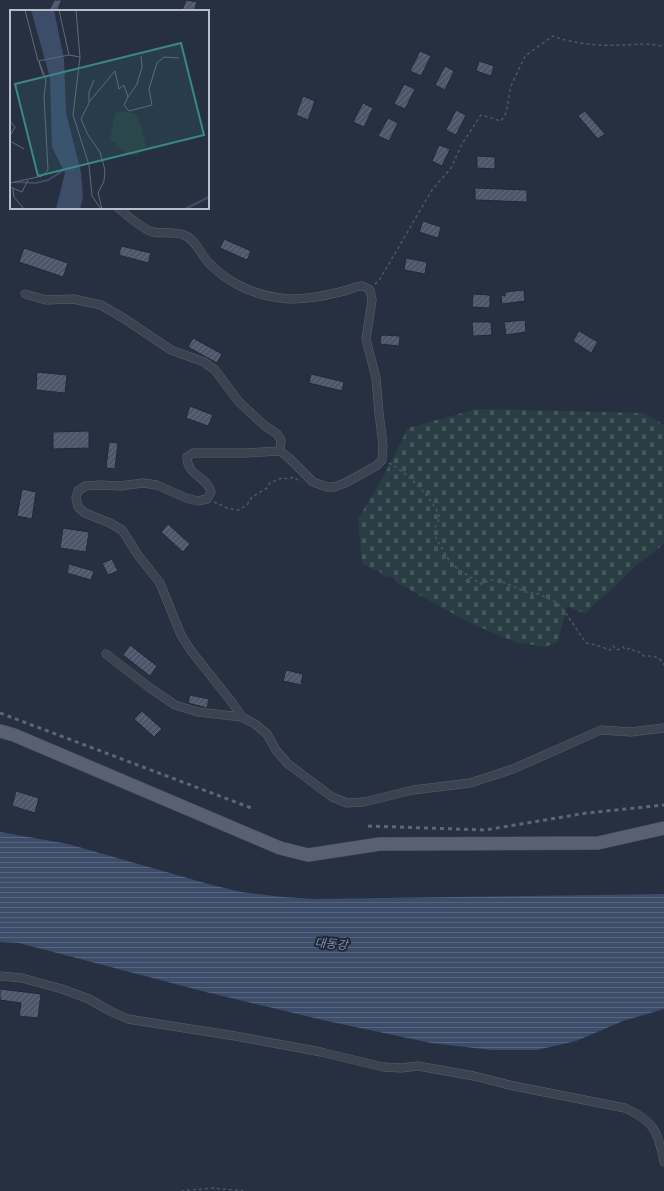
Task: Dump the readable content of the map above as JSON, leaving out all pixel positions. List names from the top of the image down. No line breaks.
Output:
{"water":["대동강"]}
